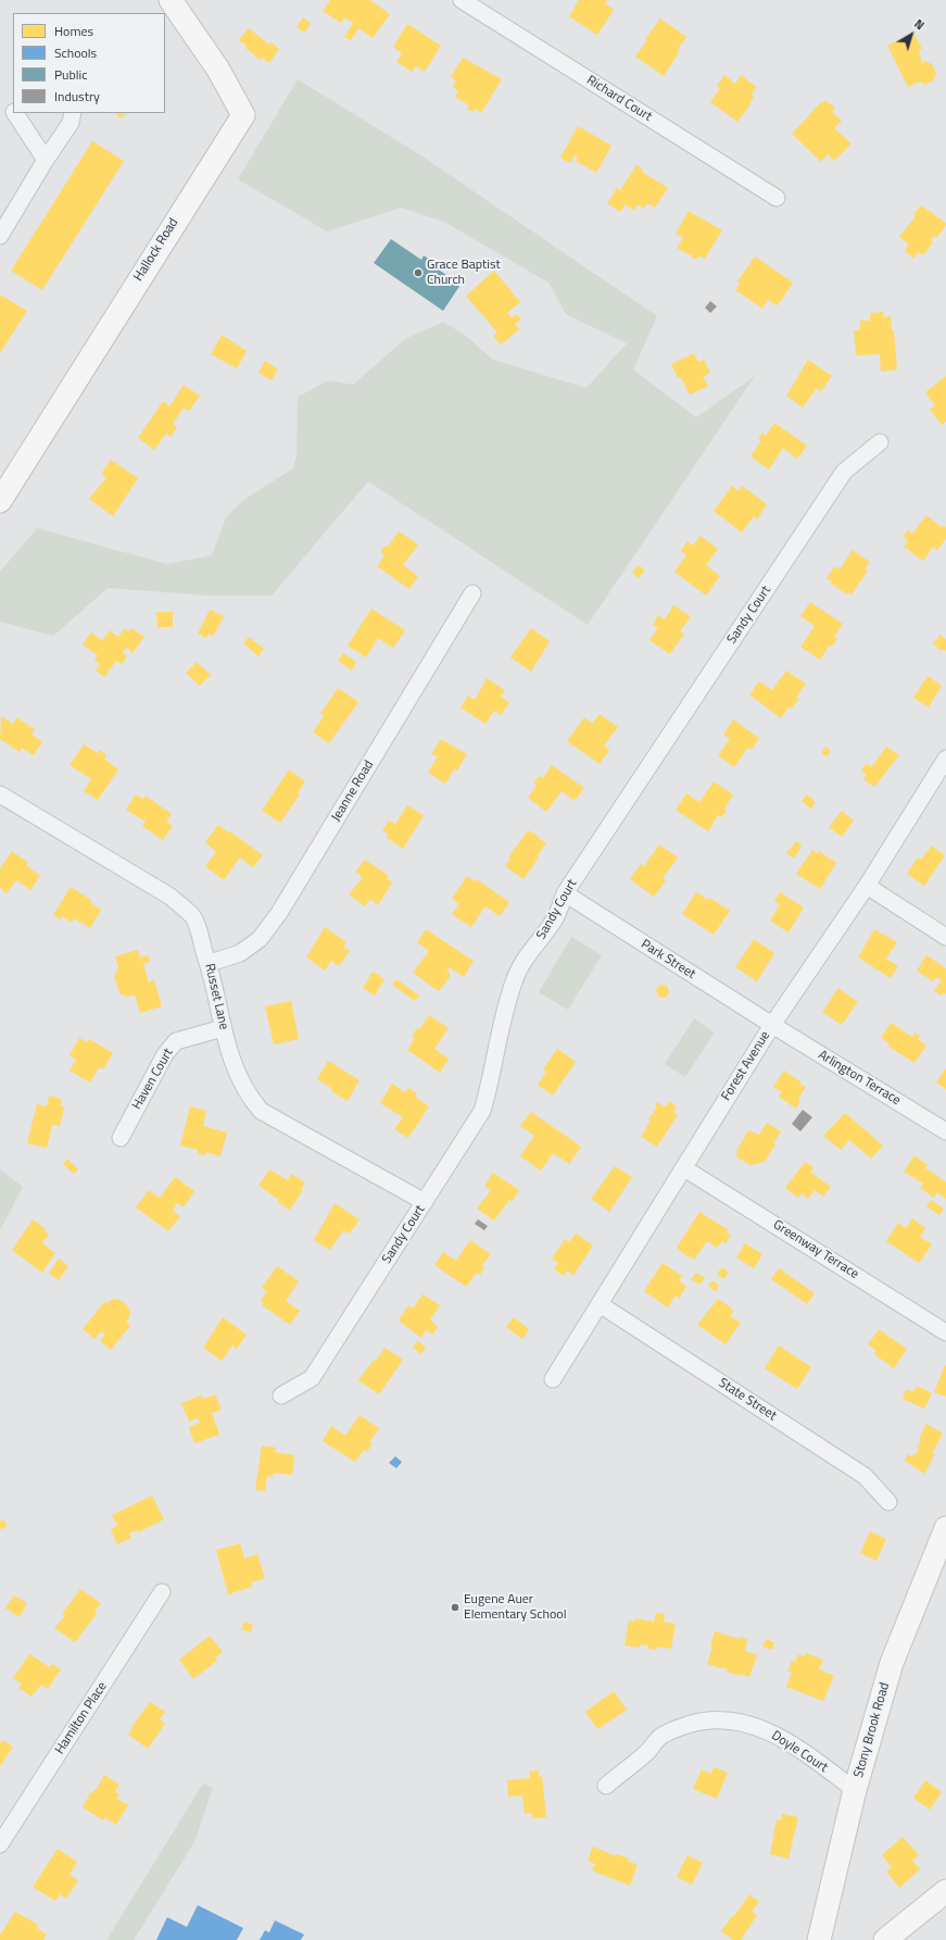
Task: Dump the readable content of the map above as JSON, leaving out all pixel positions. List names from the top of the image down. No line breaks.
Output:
{"streets":{"street":["Richard Court","Hallock Road","Sandy Court","Jeanne Road","Park Street","Russet Lane","Forest Avenue","Arlington Terrace","Haven Court","Greenway Terrace","State Street","Hamilton Place","Stony Brook Road","Doyle Court"]},"crossings":[["Sandy Court","Park Street"],["Sandy Court","Russet Lane"],["Jeanne Road","Russet Lane"],["Park Street","Forest Avenue"],["Park Street","Arlington Terrace"],["Russet Lane","Haven Court"],["Forest Avenue","Arlington Terrace"],["Forest Avenue","Greenway Terrace"],["Forest Avenue","State Street"],["Stony Brook Road","Doyle Court"]],"places":["Grace Baptist Church","Eugene Auer Elementary School"],"legend":["Homes","Schools","Public","Industry"],"north":"top right"}
